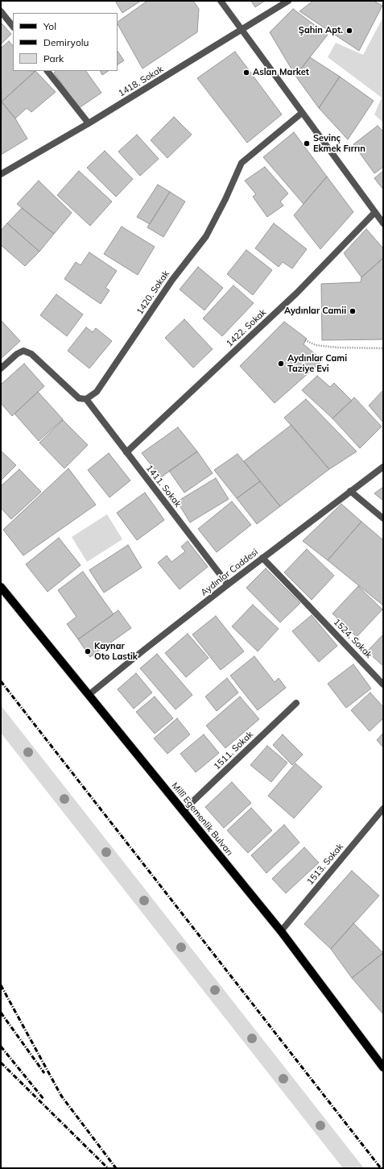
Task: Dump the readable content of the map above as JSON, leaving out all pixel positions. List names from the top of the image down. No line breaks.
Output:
{"streets":{"main road":["Millî Egemenlik Bulvarı"],"street":["1418. Sokak","1420. Sokak","1422. Sokak","1411. Sokak","Aydınlar Caddesi","1524. Sokak","1511. Sokak","1513. Sokak"]},"crossings":[["1420. Sokak","1411. Sokak"],["1422. Sokak","1411. Sokak"],["1411. Sokak","Aydınlar Caddesi"],["Aydınlar Caddesi","1524. Sokak"],["Aydınlar Caddesi","Millî Egemenlik Bulvarı"],["1511. Sokak","Millî Egemenlik Bulvarı"],["Millî Egemenlik Bulvarı","1513. Sokak"]],"places":["Şahin Apt.","Aslan Market","Sevinç Ekmek Fırrın","Aydınlar Camii","Aydınlar Cami Taziye Evi","Kaynar Oto Lastik"],"legend":["Yol","Demiryolu","Park"]}
